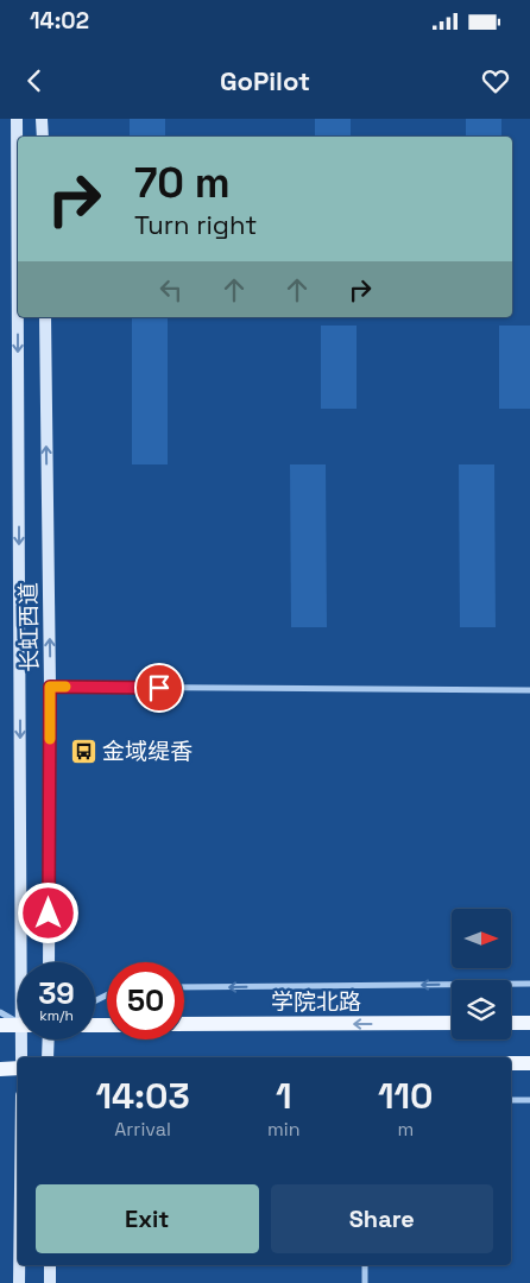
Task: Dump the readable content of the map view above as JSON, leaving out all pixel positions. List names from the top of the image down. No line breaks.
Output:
{"streets":{"main road":["长虹西道","学院北路"]},"one_way":["学院北路"],"places":{"bus stop":["金域缇香"]},"north":"right","page":{"status":"14:02","header":"GoPilot","turn":["70 m","Turn right"],"speed":"39 km/h","limit":"50","eta":["14:03","Arrival","1","min","110","m"],"buttons":["Exit","Share"]}}
